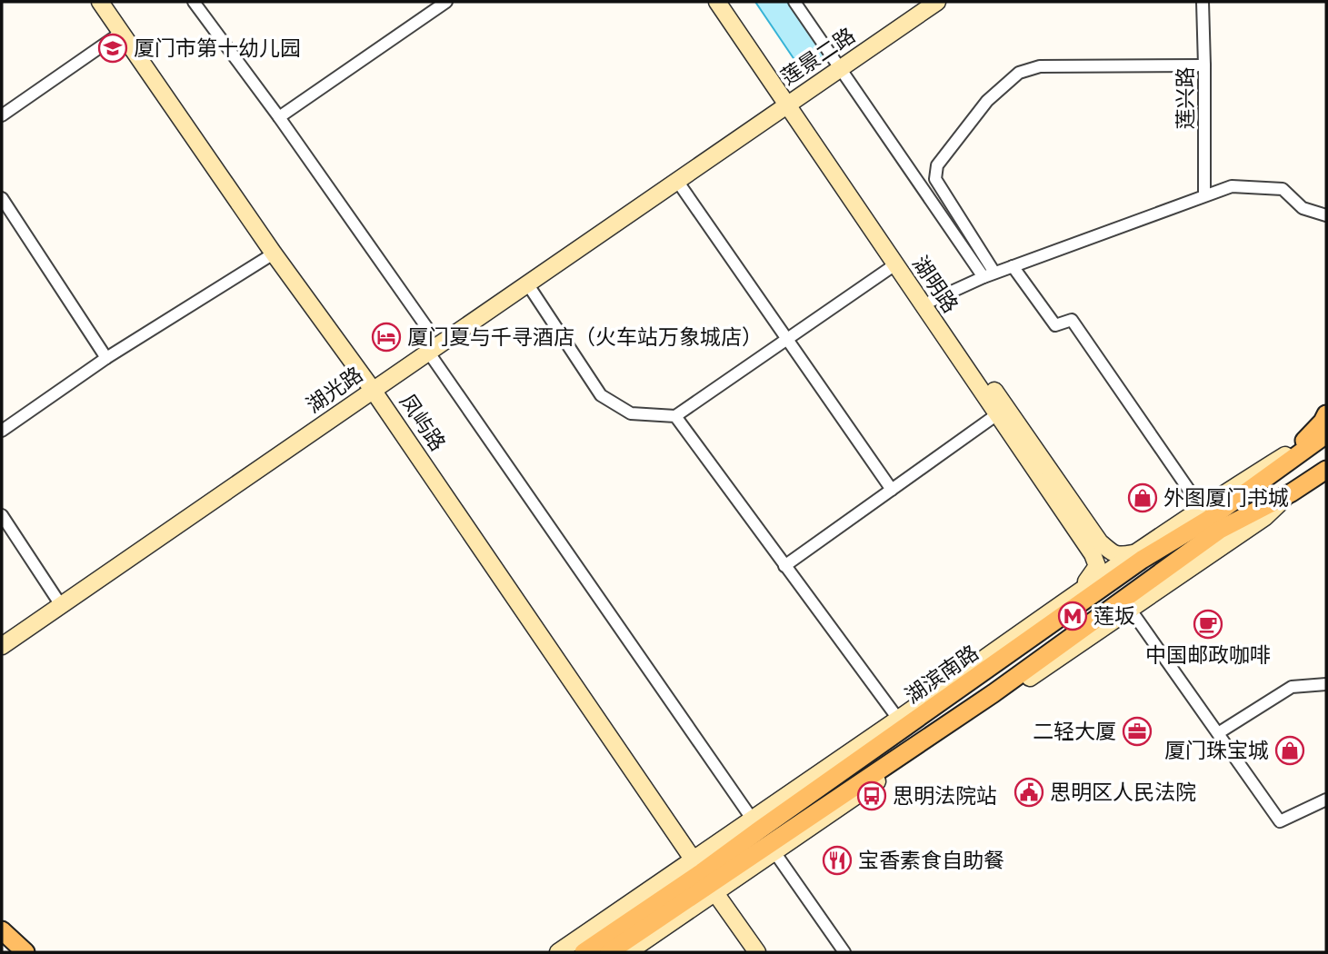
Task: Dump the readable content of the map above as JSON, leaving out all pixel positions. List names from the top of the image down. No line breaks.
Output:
{"streets":{"main road":["湖滨南路"],"street":["莲景二路","莲兴路","湖明路","湖光路","凤屿路"]},"crossings":[["莲景二路","湖明路"],["莲景二路","湖光路"],["湖明路","湖光路"],["湖光路","凤屿路"],["凤屿路","湖滨南路"]],"places":{"school or university":["厦门市第十幼儿园"],"hotel":["厦门夏与千寻酒店（火车站万象城店）"],"shop":["外图厦门书城","厦门珠宝城"],"metro station":["莲坂"],"cafe":["中国邮政咖啡"],"office":["二轻大厦"],"public building":["思明区人民法院"],"bus stop":["思明法院站"],"restaurant":["宝香素食自助餐"]}}
